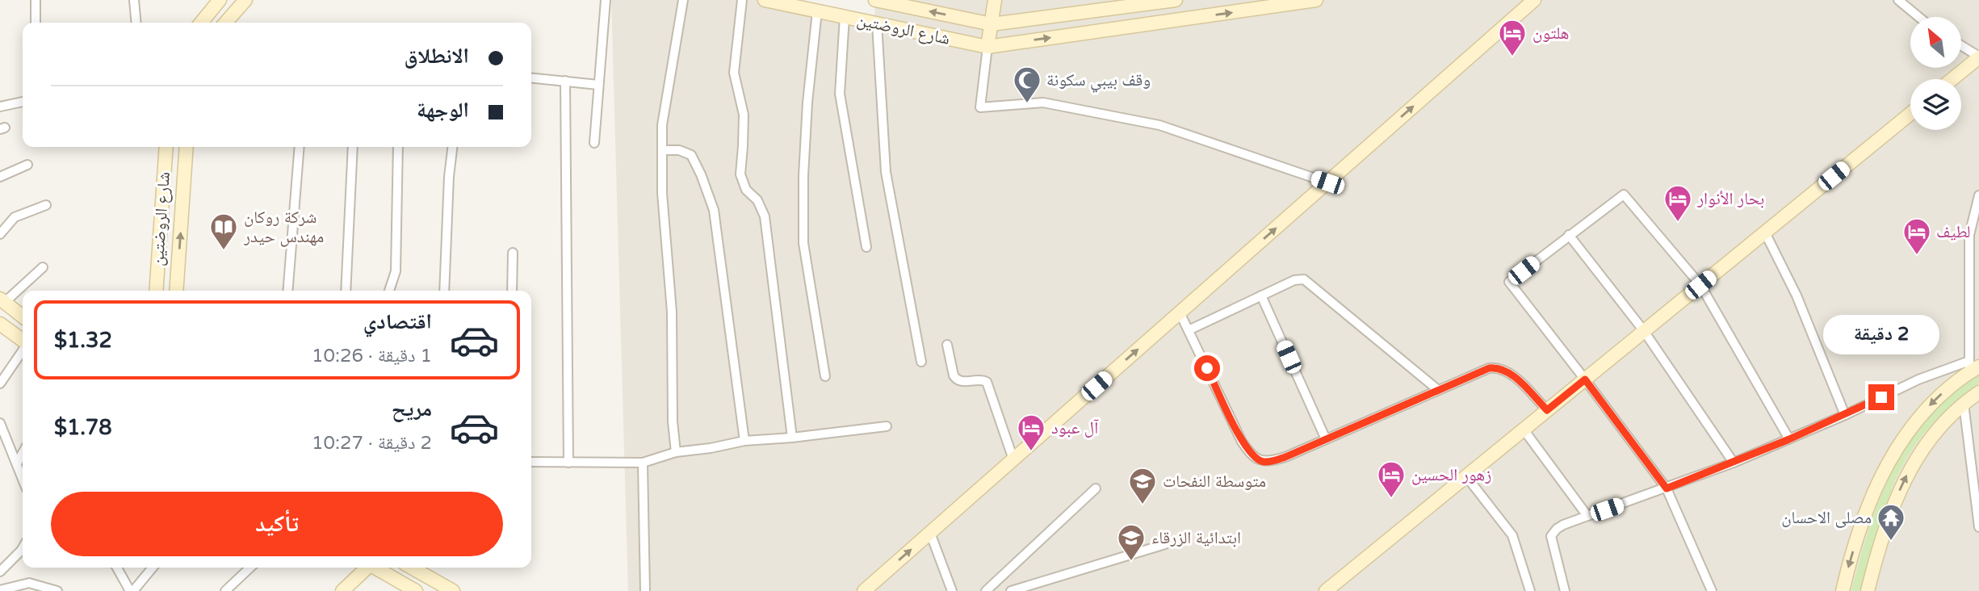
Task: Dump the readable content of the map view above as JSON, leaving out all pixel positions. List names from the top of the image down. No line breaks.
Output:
{"streets":{"main road":["شارع الروضتين"]},"places":{"hotel":["هلتون","بحار الأنوار","لطيف","آل عبود","زهور الحسين"],"mosque":["وقف بيبي سكونة"],"library":["شركة روكان مهندس حيدر"],"school or university":["متوسطة النفحات","ابتدائية الزرقاء"],"temple":["مصلى الاحسان"]},"north":"top left","page":{"banner":["الانطلاق","الوجهة"],"list":[{"name":"اقتصادي","note":"1 دقيقة · 10:26","value":"$1.32"},{"name":"مريح","note":"2 دقيقة · 10:27","value":"$1.78"}],"bubble":"2 دقيقة","buttons":"تأكيد"}}
